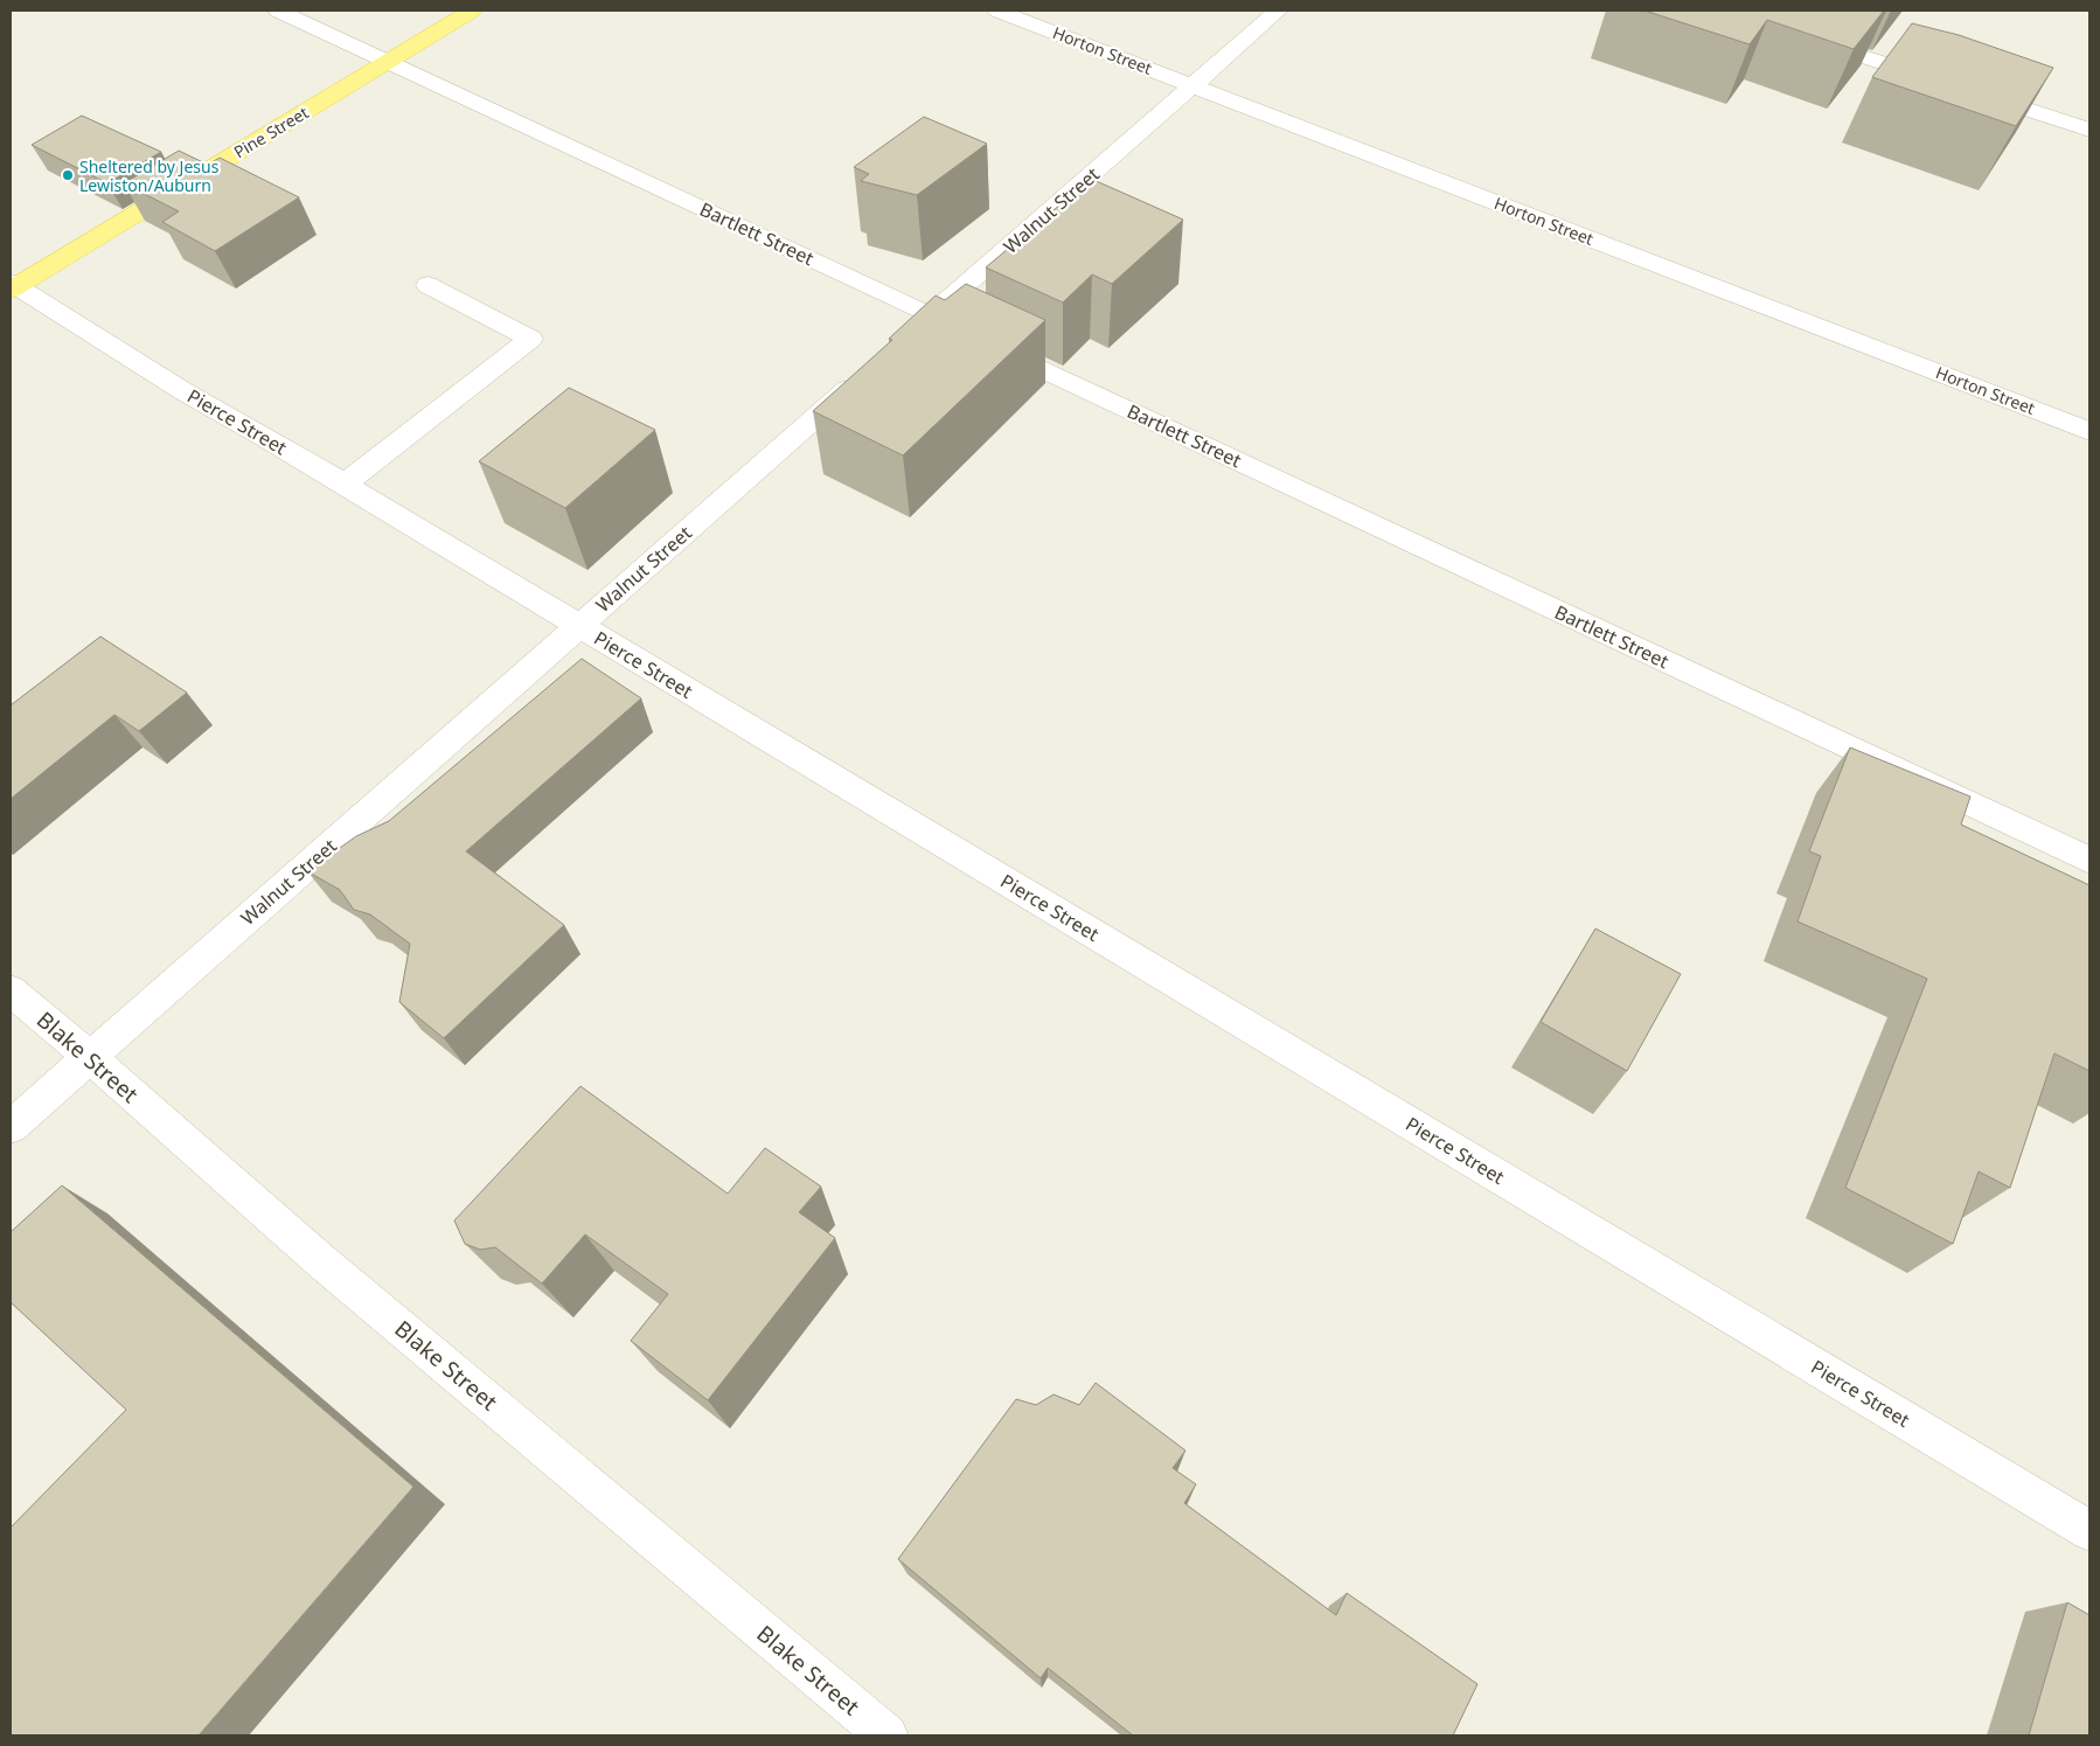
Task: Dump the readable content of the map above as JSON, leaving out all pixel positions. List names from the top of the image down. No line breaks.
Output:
{"streets":{"main road":["Pine Street"],"street":["Horton Street","Walnut Street","Bartlett Street","Pierce Street","Blake Street"]},"crossings":[["Horton Street","Walnut Street"],["Pine Street","Bartlett Street"],["Pine Street","Pierce Street"],["Walnut Street","Bartlett Street"],["Walnut Street","Pierce Street"],["Walnut Street","Blake Street"]],"places":["Sheltered by Jesus Lewiston/Auburn"]}
